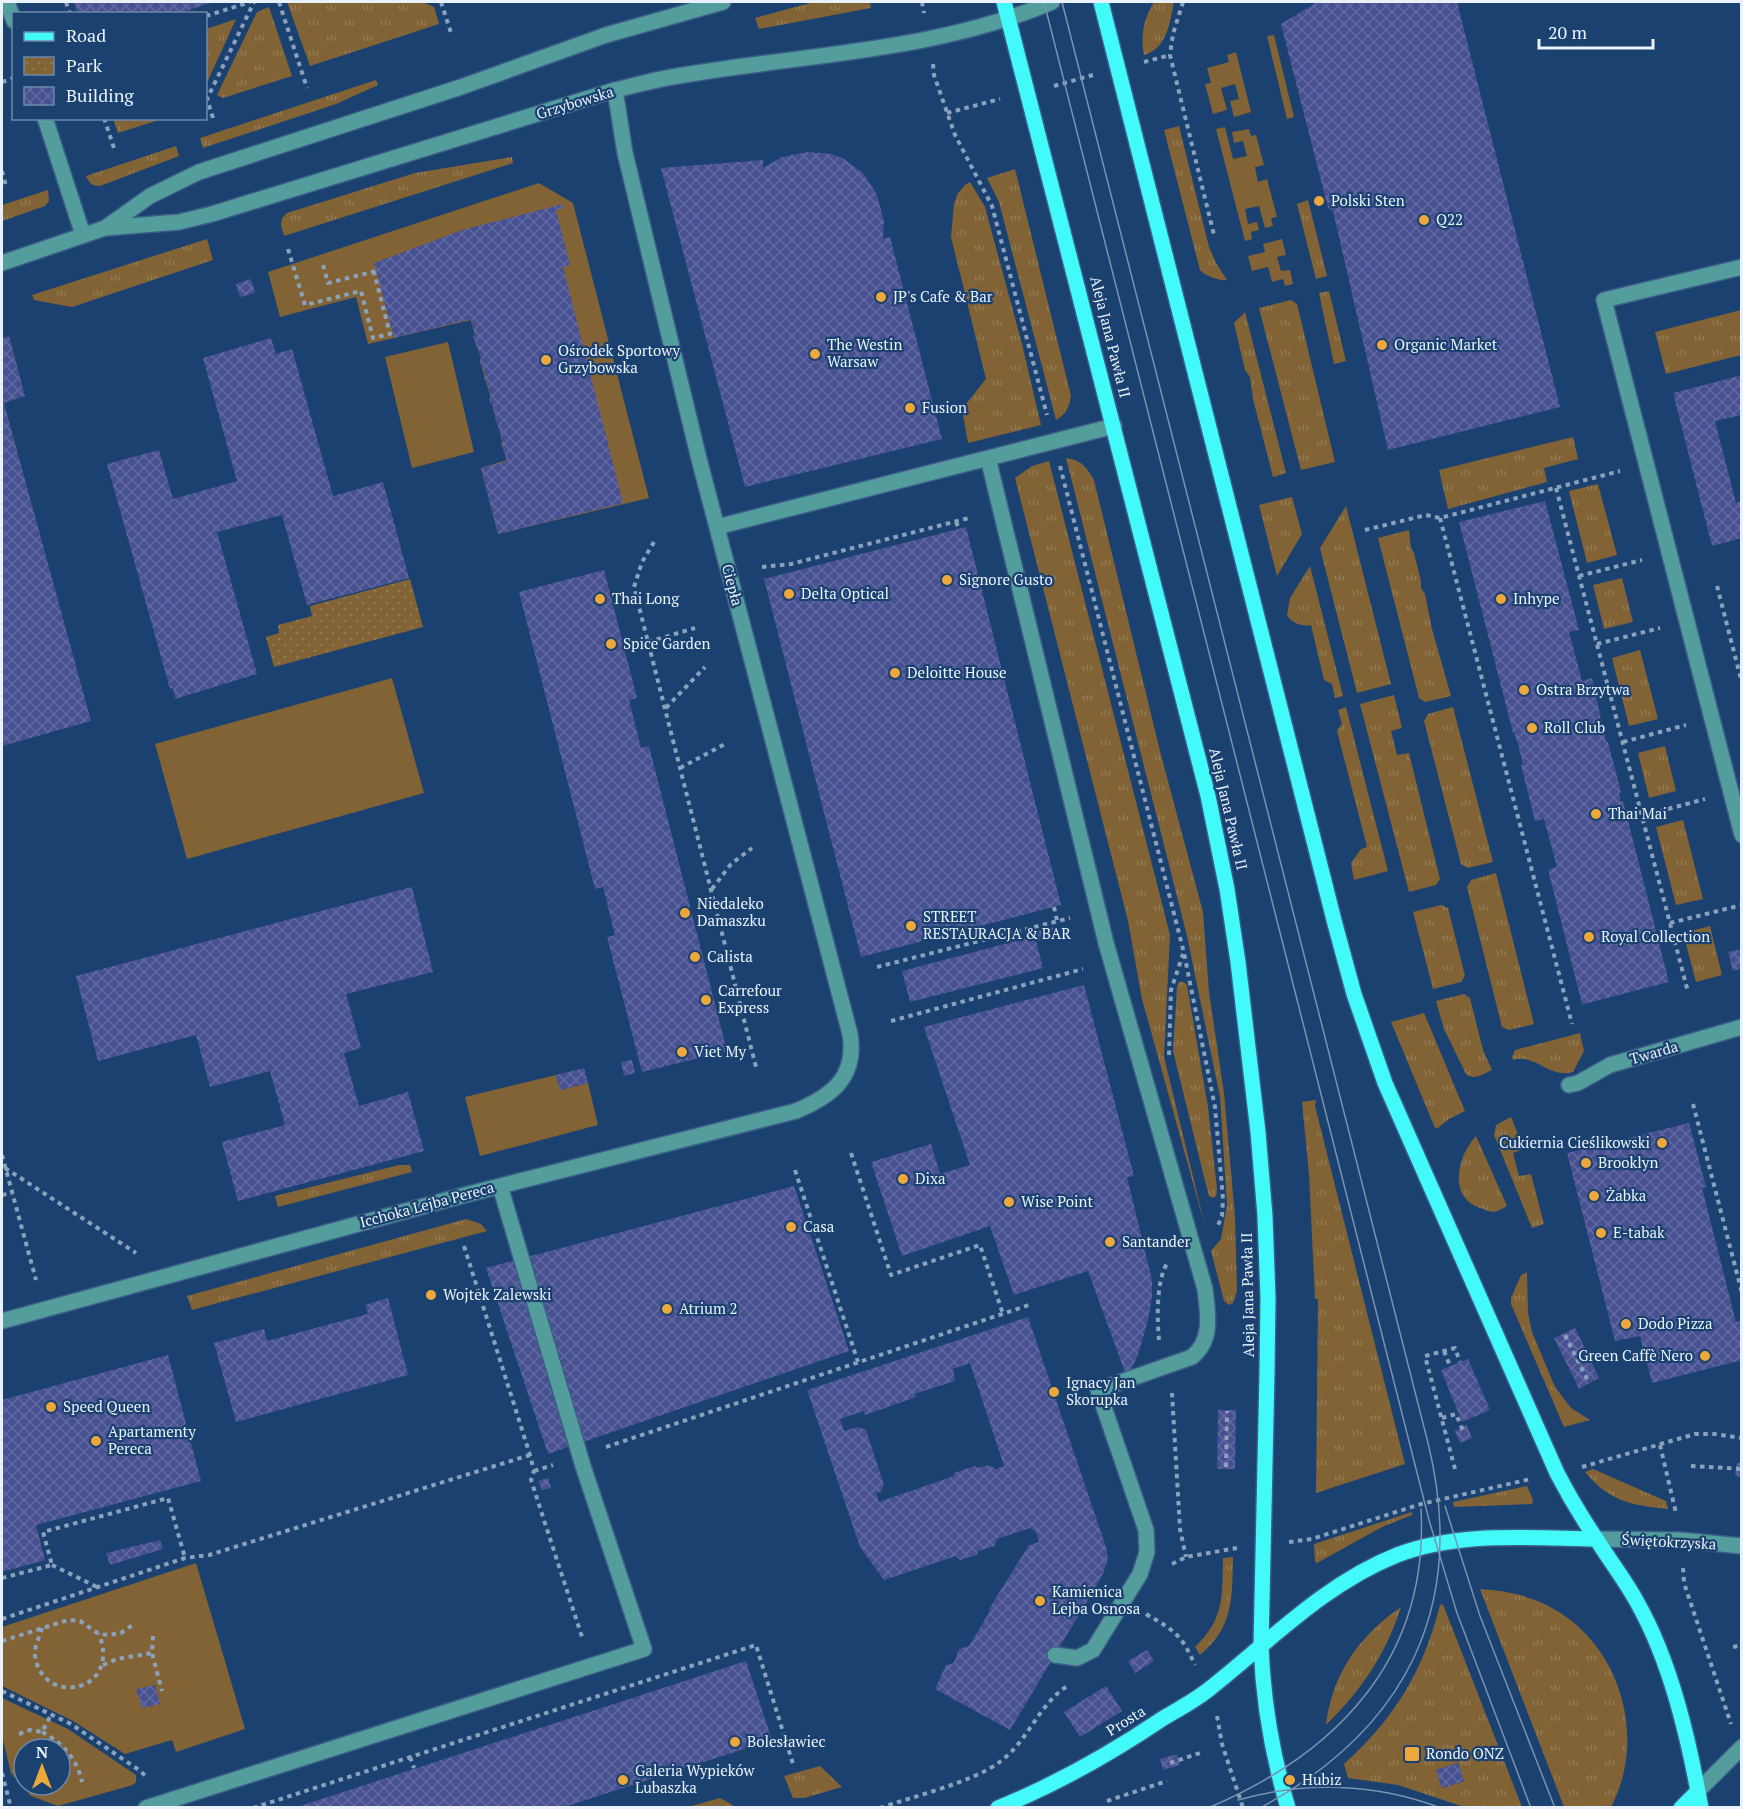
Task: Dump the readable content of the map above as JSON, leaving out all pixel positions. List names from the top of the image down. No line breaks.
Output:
{"streets":{"main road":["Aleja Jana Pawła II","Prosta"],"street":["Grzybowska","Ciepła","Twarda","Icchoka Lejba Pereca","Świętokrzyska"]},"crossings":[["Grzybowska","Aleja Jana Pawła II"],["Grzybowska","Ciepła"],["Aleja Jana Pawła II","Prosta"],["Ciepła","Icchoka Lejba Pereca"]],"places":{"other":["Polski Sten","Q22","JP's Cafe & Bar","Organic Market","The Westin Warsaw","Ośrodek Sportowy Grzybowska","Fusion","Signore Gusto","Delta Optical","Thai Long","Inhype","Spice Garden","Deloitte House","Ostra Brzytwa","Roll Club","Thai Mai","Niedaleko Damaszku","STREET RESTAURACJA & BAR","Royal Collection","Calista","Carrefour Express","Viet My","Cukiernia Cieślikowski","Brooklyn","Dixa","Żabka","Wise Point","Casa","E-tabak","Santander","Wojtek Zalewski","Atrium 2","Dodo Pizza","Green Caffè Nero","Ignacy Jan Skorupka","Speed Queen","Apartamenty Pereca","Kamienica Lejba Osnosa","Bolesławiec","Galeria Wypieków Lubaszka","Hubiz"],"transit":["Rondo ONZ"]},"legend":["Road","Park","Building"],"scale_bar":"20 m","north":"top"}
